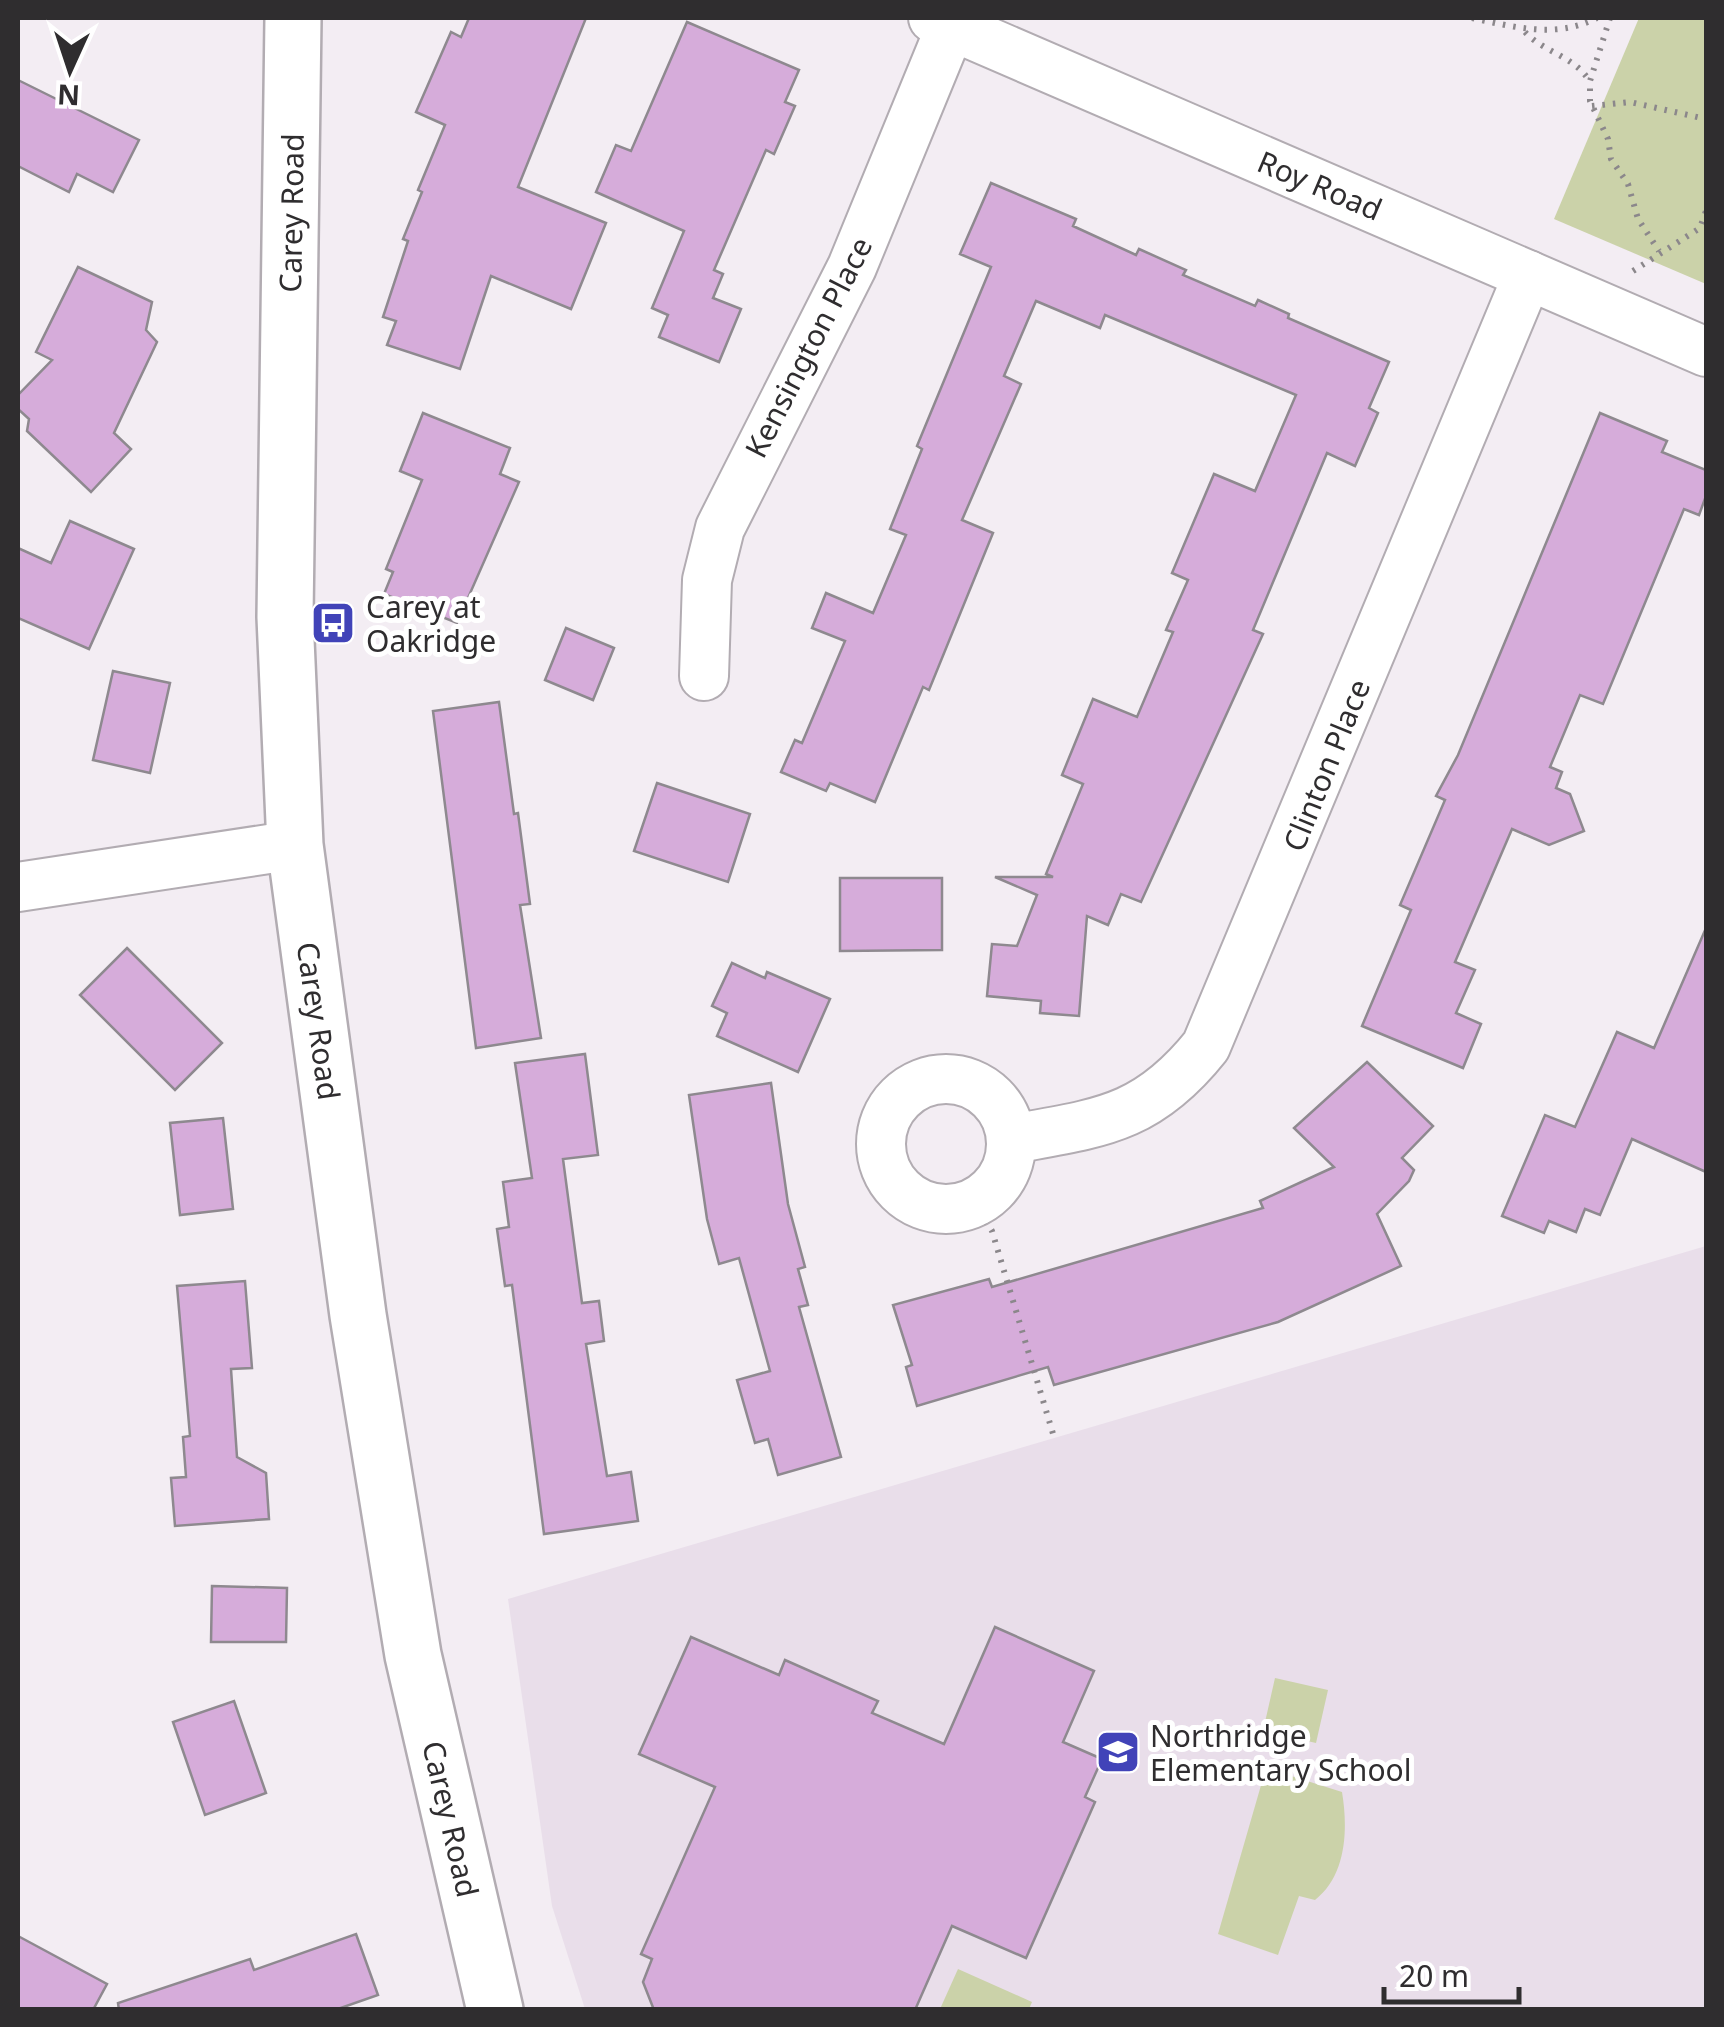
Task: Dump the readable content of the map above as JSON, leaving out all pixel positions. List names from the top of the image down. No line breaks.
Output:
{"streets":{"street":["Roy Road","Carey Road","Kensington Place","Clinton Place"]},"crossings":[["Roy Road","Kensington Place"],["Roy Road","Clinton Place"]],"places":{"bus stop":["Carey at Oakridge"],"school or university":["Northridge Elementary School"]},"scale_bar":"20 m","north":"bottom"}
